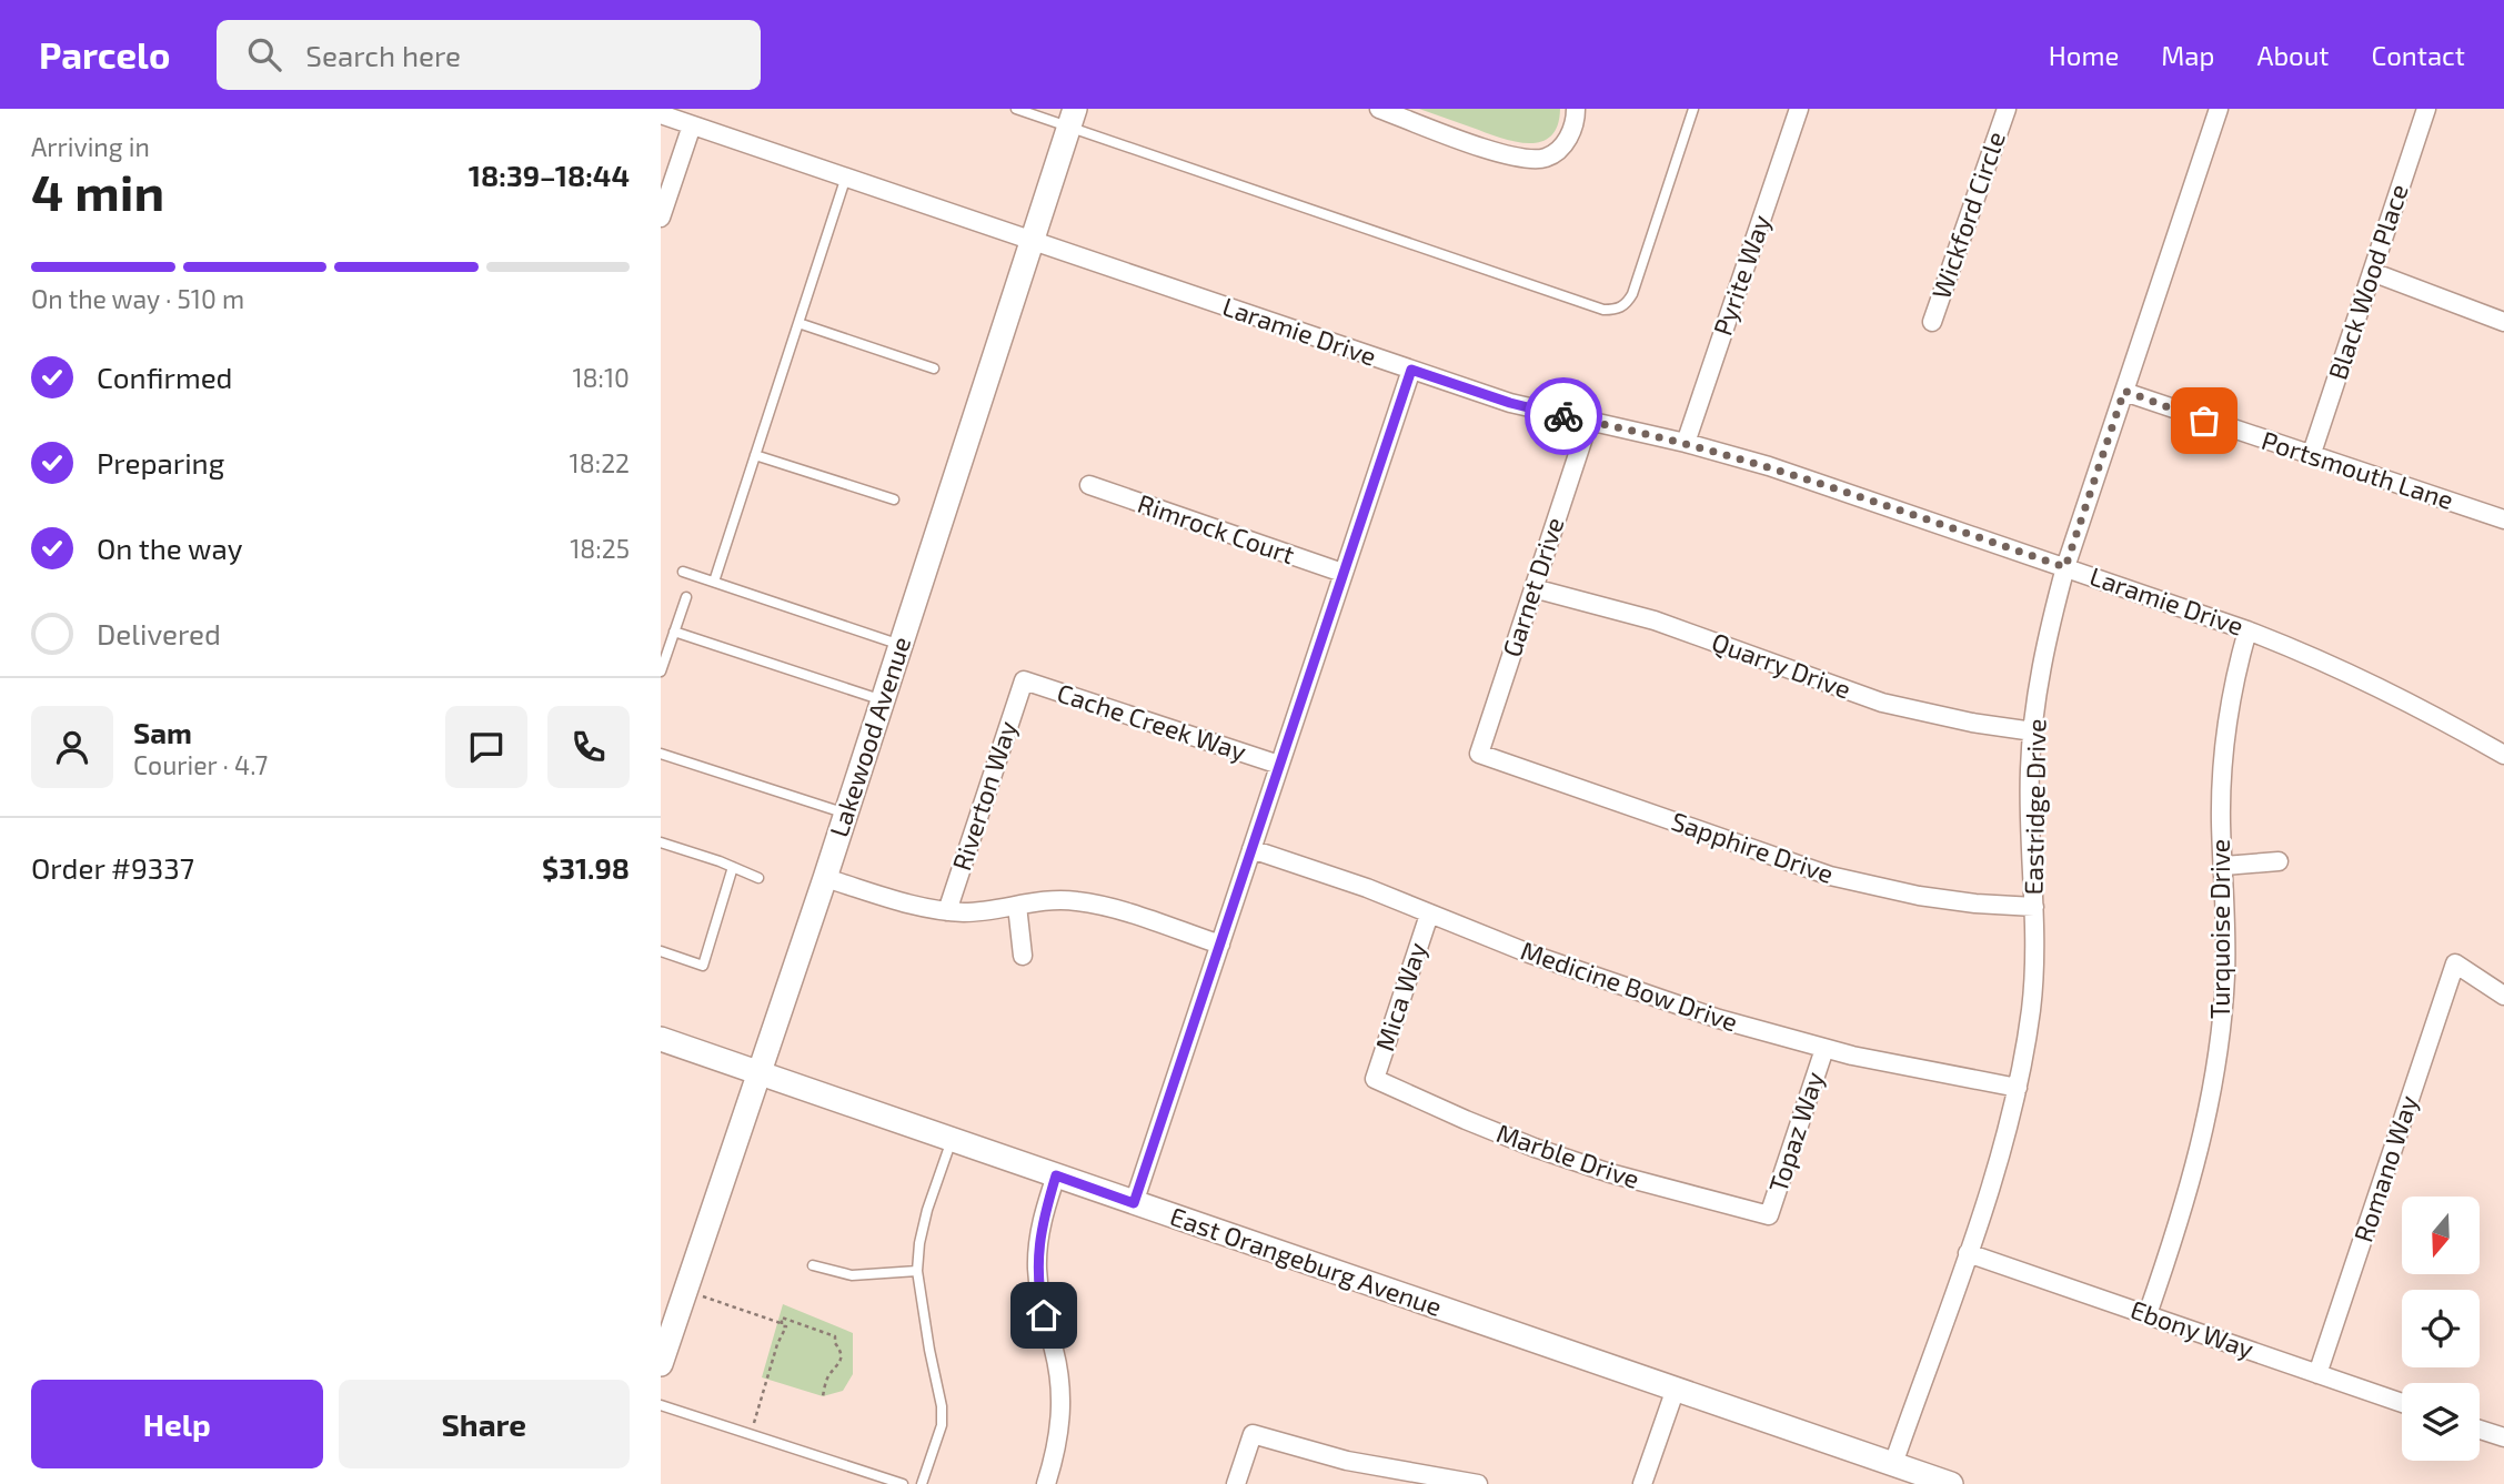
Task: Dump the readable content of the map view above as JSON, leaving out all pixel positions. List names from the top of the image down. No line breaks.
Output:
{"streets":{"street":["Wickford Circle","Pyrite Way","Black Wood Place","Laramie Drive","Portsmouth Lane","Rimrock Court","Garnet Drive","Quarry Drive","Cache Creek Way","Lakewood Avenue","Riverton Way","Eastridge Drive","Sapphire Drive","Turquoise Drive","Medicine Bow Drive","Mica Way","Topaz Way","Marble Drive","Romano Way","East Orangeburg Avenue","Ebony Way"]},"crossings":[["Pyrite Way","Laramie Drive"],["Black Wood Place","Portsmouth Lane"],["Laramie Drive","Garnet Drive"],["Laramie Drive","Lakewood Avenue"],["Laramie Drive","Eastridge Drive"],["Laramie Drive","Turquoise Drive"],["Portsmouth Lane","Eastridge Drive"],["Garnet Drive","Quarry Drive"],["Garnet Drive","Sapphire Drive"],["Quarry Drive","Eastridge Drive"],["Cache Creek Way","Riverton Way"],["Lakewood Avenue","East Orangeburg Avenue"],["Eastridge Drive","Sapphire Drive"],["Eastridge Drive","Medicine Bow Drive"],["Eastridge Drive","East Orangeburg Avenue"],["Eastridge Drive","Ebony Way"],["Turquoise Drive","Ebony Way"],["Medicine Bow Drive","Mica Way"],["Medicine Bow Drive","Topaz Way"],["Mica Way","Marble Drive"],["Topaz Way","Marble Drive"],["Romano Way","Ebony Way"]],"north":"bottom","page":{"header":"Parcelo","search":"Search here","nav":["Home","Map","About","Contact"],"heading":["4 min","Arriving in","18:39–18:44"],"panel":["Sam","Courier · 4.7","Order #9337","$31.98"],"bar":"On the way · 510 m","list":[["Confirmed","18:10"],["Preparing","18:22"],["On the way","18:25"],"Delivered"],"buttons":["Help","Share"]}}
